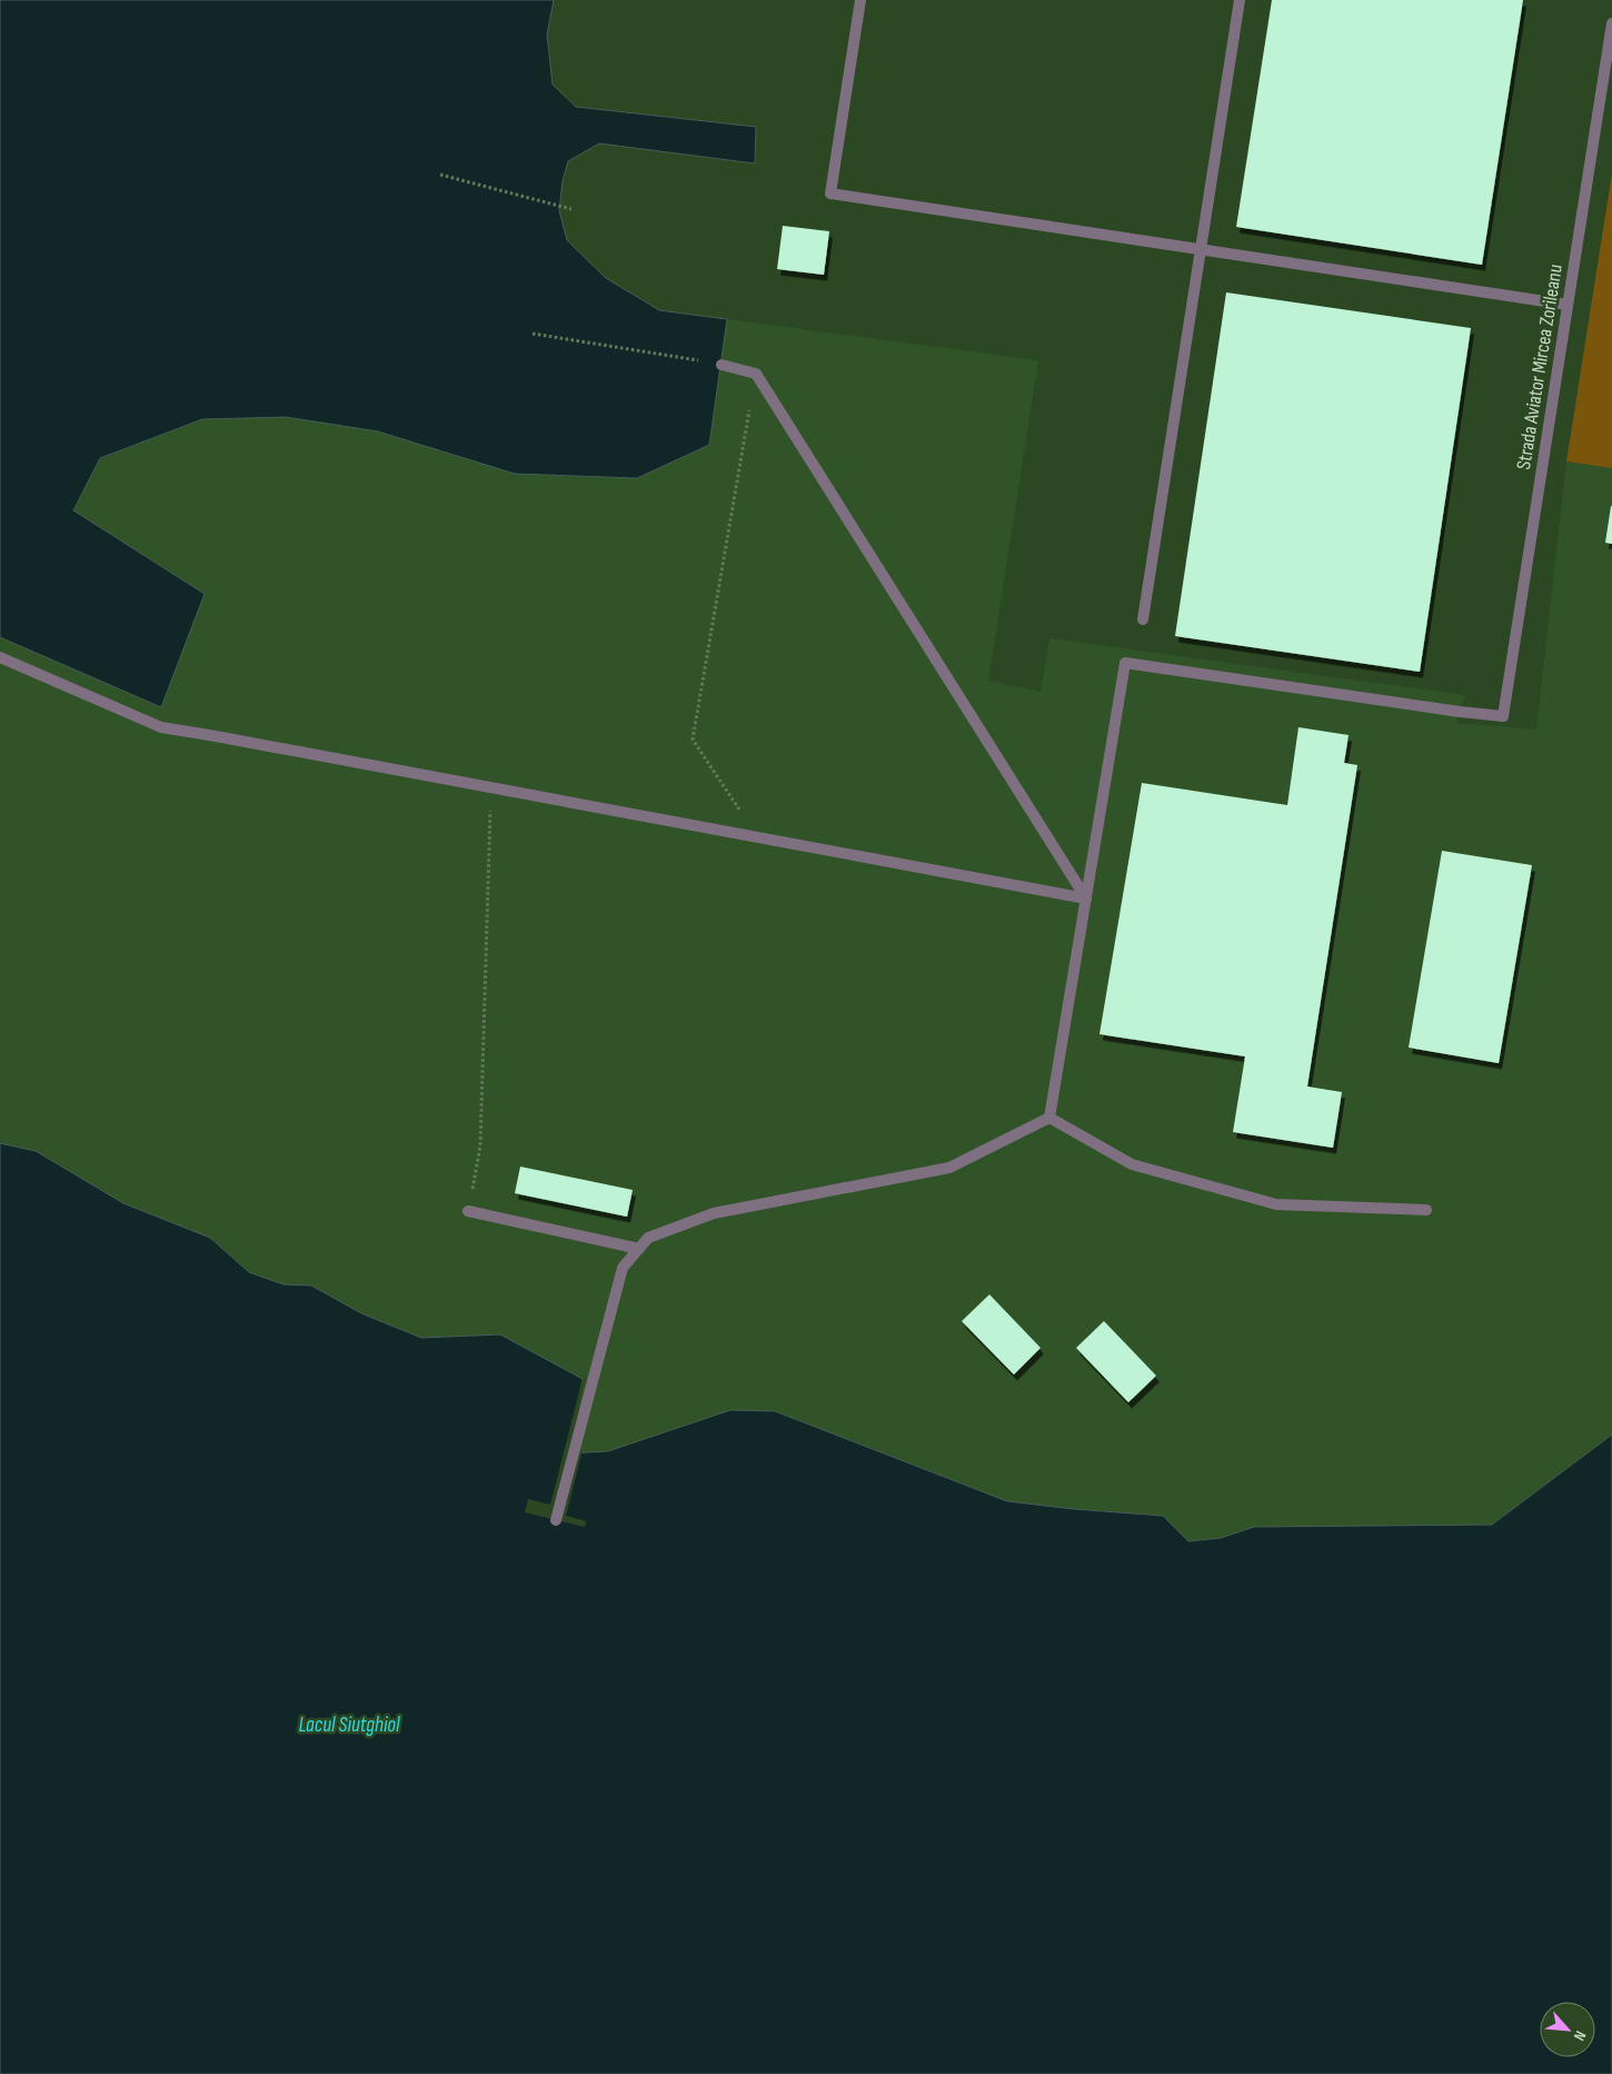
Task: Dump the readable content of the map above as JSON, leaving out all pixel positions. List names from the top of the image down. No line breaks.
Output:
{"streets":{"street":["Strada Aviator Mircea Zorileanu"]},"water":["Lacul Siutghiol"],"north":"bottom right"}
